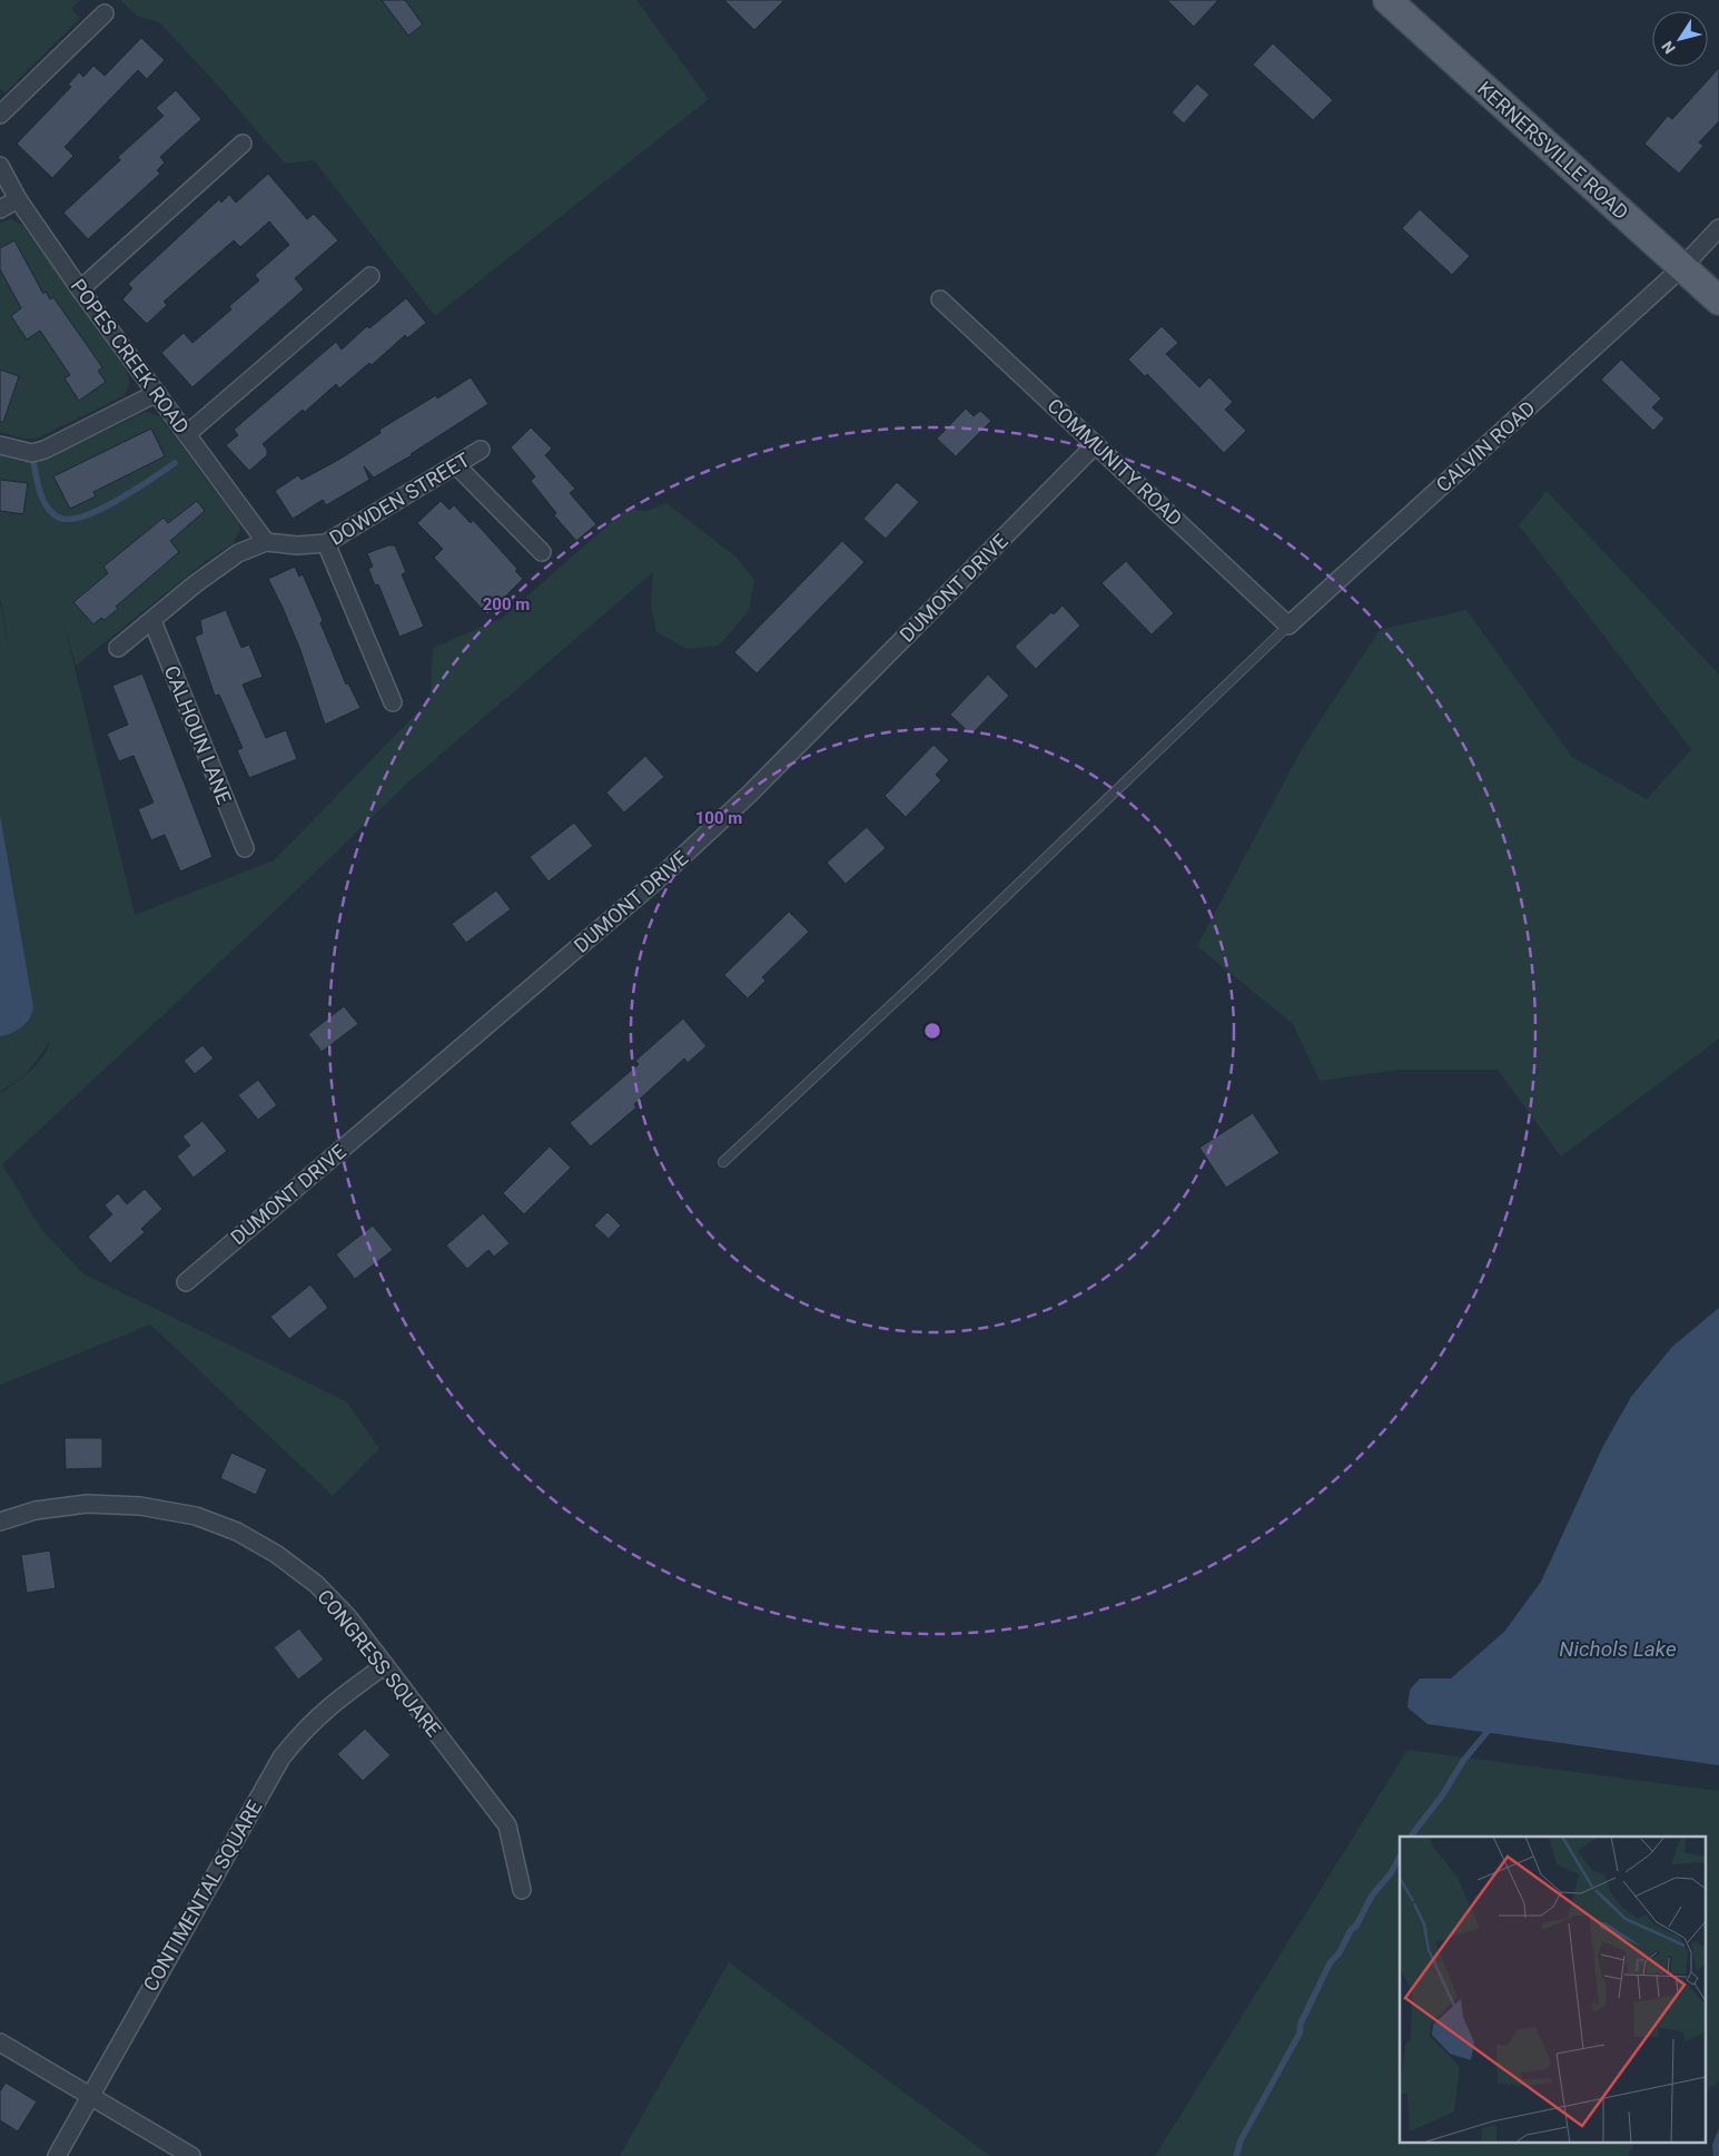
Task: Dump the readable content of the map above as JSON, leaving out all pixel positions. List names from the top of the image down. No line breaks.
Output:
{"streets":{"main road":["KERNERSVILLE ROAD"],"street":["POPES CREEK ROAD","CALVIN ROAD","COMMUNITY ROAD","DOWDEN STREET","DUMONT DRIVE","CALHOUN LANE","CONGRESS SQUARE","CONTIMENTAL SQUARE"]},"crossings":[["KERNERSVILLE ROAD","CALVIN ROAD"],["POPES CREEK ROAD","DOWDEN STREET"],["CALVIN ROAD","COMMUNITY ROAD"],["COMMUNITY ROAD","DUMONT DRIVE"],["DOWDEN STREET","CALHOUN LANE"],["CONGRESS SQUARE","CONTIMENTAL SQUARE"]],"water":["Nichols Lake"],"north":"bottom left","rings":["200 m","100 m"]}
